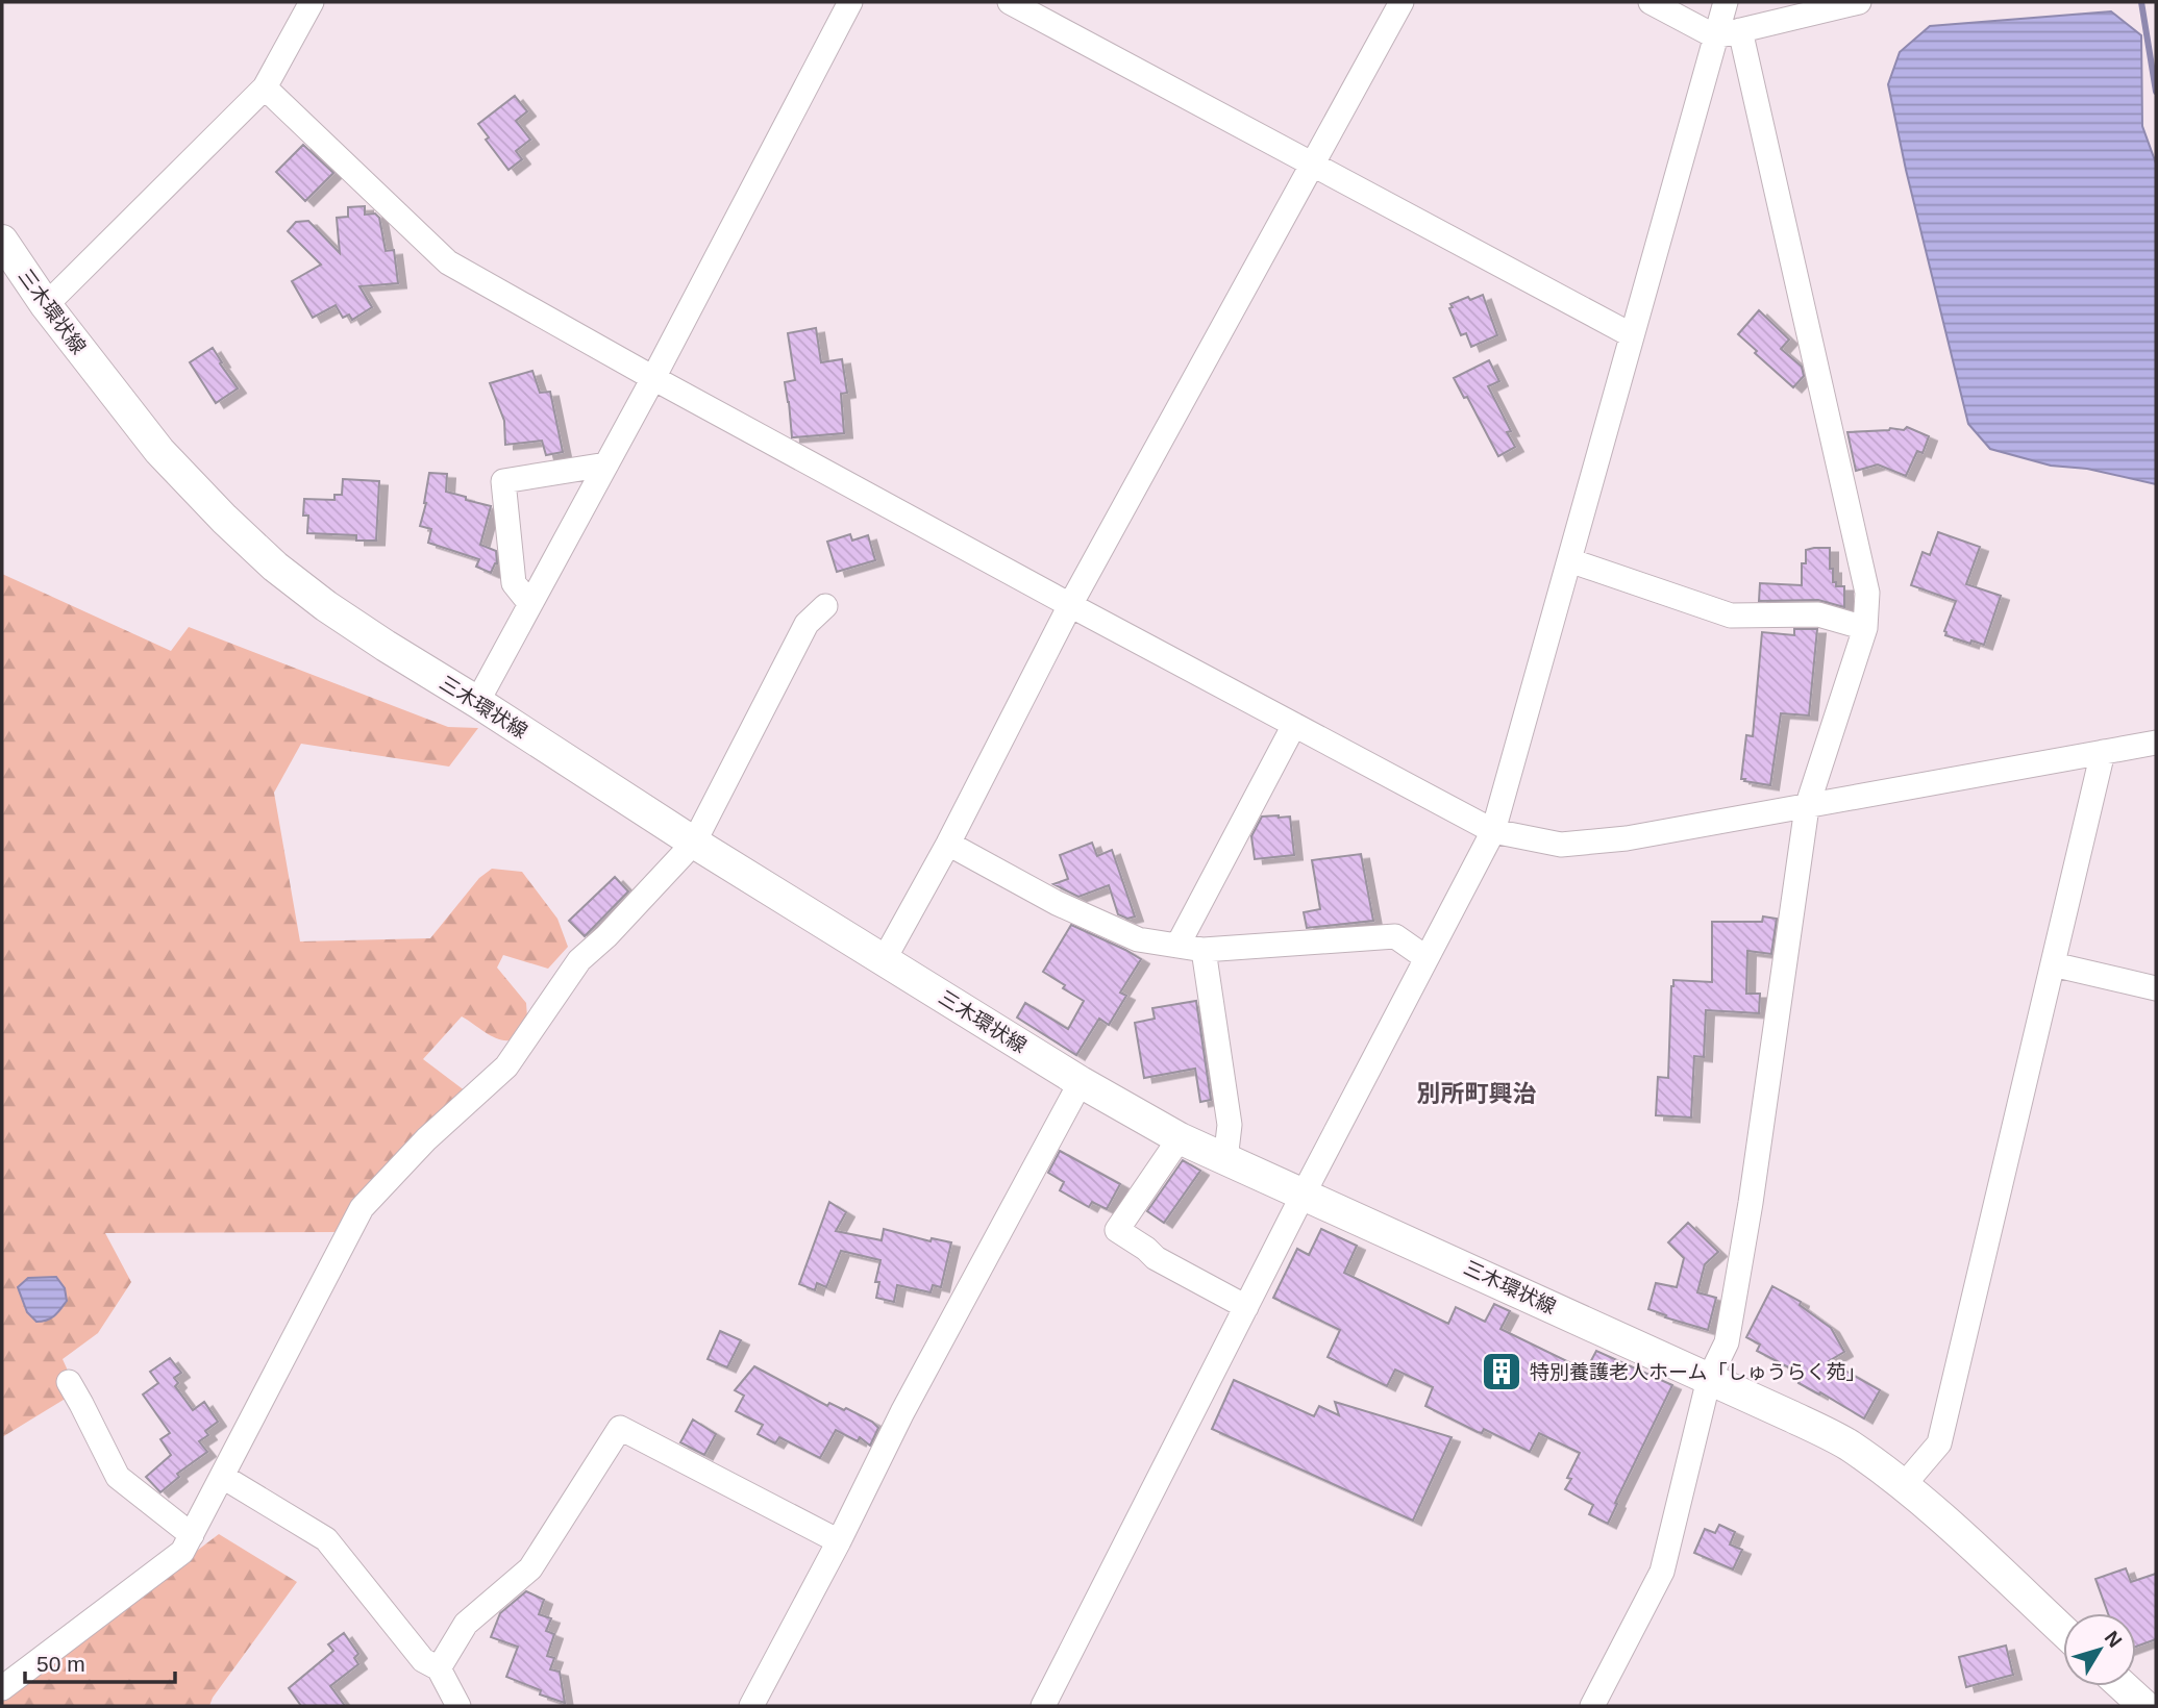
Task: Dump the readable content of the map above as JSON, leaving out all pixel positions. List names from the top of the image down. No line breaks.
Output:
{"streets":{"main road":["三木環状線"]},"districts":["別所町興治"],"places":{"building":["特別養護老人ホーム「しゅうらく苑」"]},"scale_bar":"50 m","north":"top right"}
